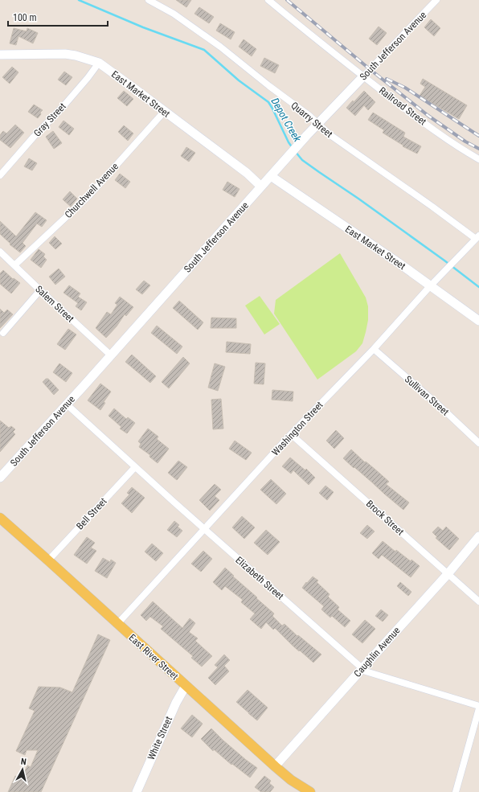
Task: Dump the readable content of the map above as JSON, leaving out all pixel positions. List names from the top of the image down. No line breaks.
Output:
{"streets":{"main road":["East River Street"],"street":["South Jefferson Avenue","East Market Street","Railroad Street","Gray Street","Quarry Street","Churchwell Avenue","Salem Street","Sullivan Street","Washington Street","Bell Street","Brock Street","Elizabeth Street","Caughlin Avenue","White Street"]},"crossings":[["South Jefferson Avenue","East Market Street"],["South Jefferson Avenue","Railroad Street"],["South Jefferson Avenue","Quarry Street"],["South Jefferson Avenue","Salem Street"],["South Jefferson Avenue","Elizabeth Street"],["East Market Street","Gray Street"],["East Market Street","Churchwell Avenue"],["East Market Street","Washington Street"],["Quarry Street","Washington Street"],["Churchwell Avenue","Salem Street"],["Sullivan Street","Washington Street"],["Washington Street","Brock Street"],["Washington Street","Elizabeth Street"],["Washington Street","East River Street"],["Bell Street","Elizabeth Street"],["Bell Street","East River Street"],["Brock Street","Caughlin Avenue"],["Elizabeth Street","Caughlin Avenue"],["Caughlin Avenue","East River Street"],["East River Street","White Street"]],"water":["Depot Creek"],"scale_bar":"100 m","north":"top"}
